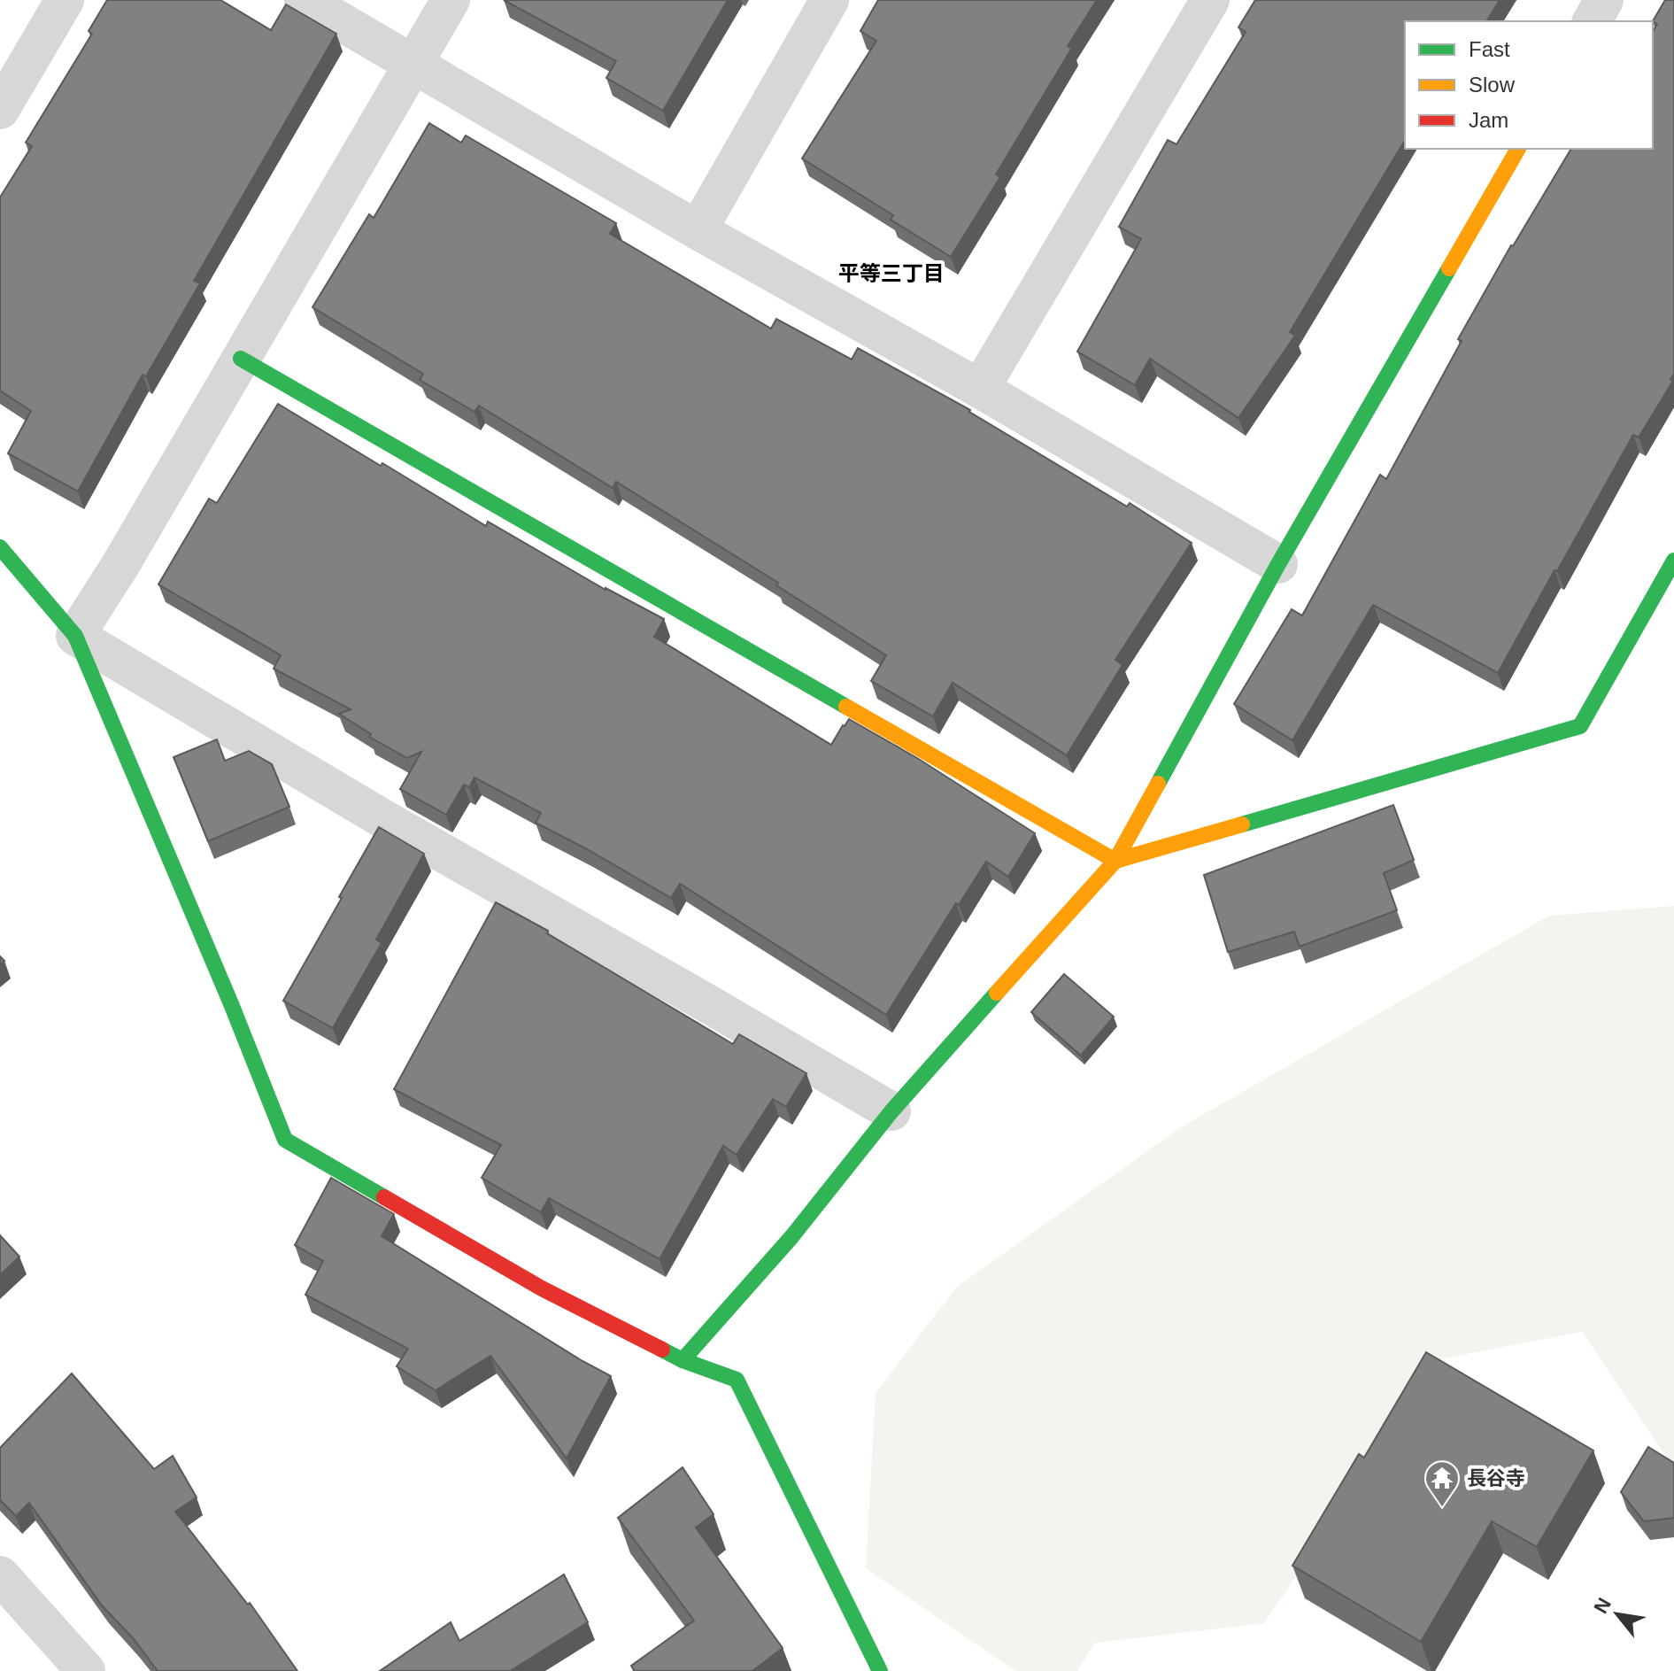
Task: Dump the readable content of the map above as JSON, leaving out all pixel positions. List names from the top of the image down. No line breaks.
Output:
{"districts":["平等三丁目"],"places":{"temple":["長谷寺"]},"legend":["Fast","Slow","Jam"],"north":"top left"}
